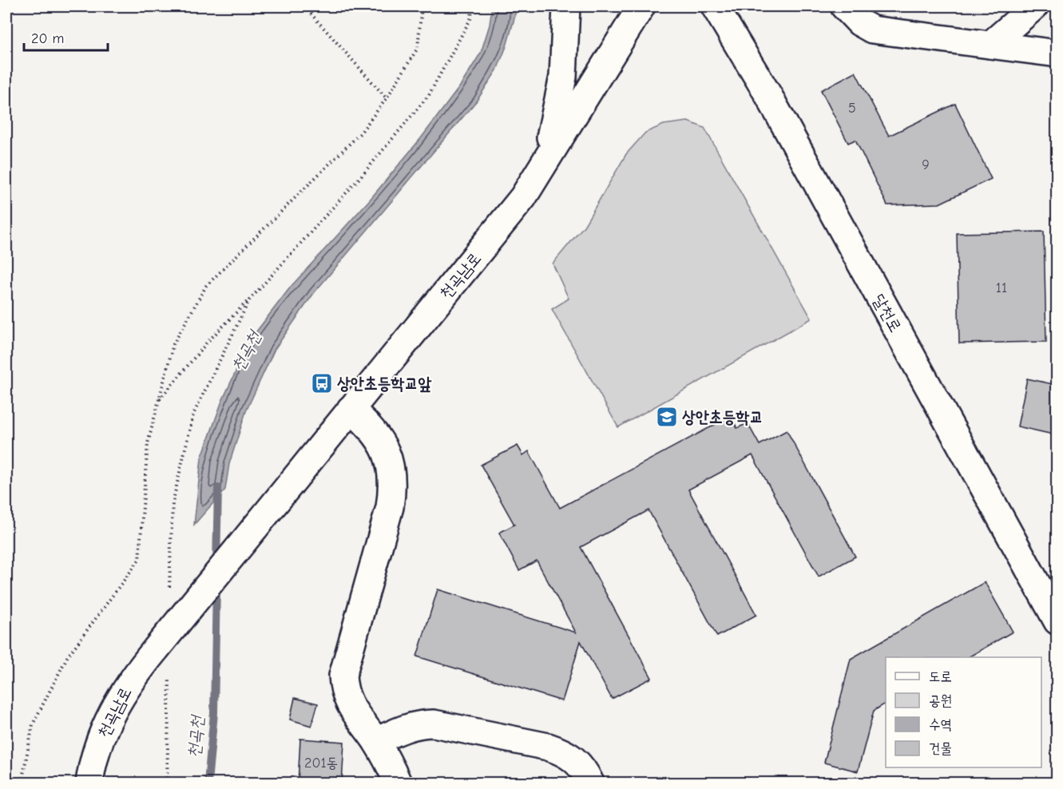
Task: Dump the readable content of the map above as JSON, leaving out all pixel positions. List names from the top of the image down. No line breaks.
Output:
{"streets":{"street":["천곡남로","달천로"]},"water":["천곡천"],"places":{"bus stop":["상안초등학교앞"],"school or university":["상안초등학교"]},"house_numbers":["5","9","11","201동"],"legend":["도로","공원","수역","건물"],"scale_bar":"20 m"}
